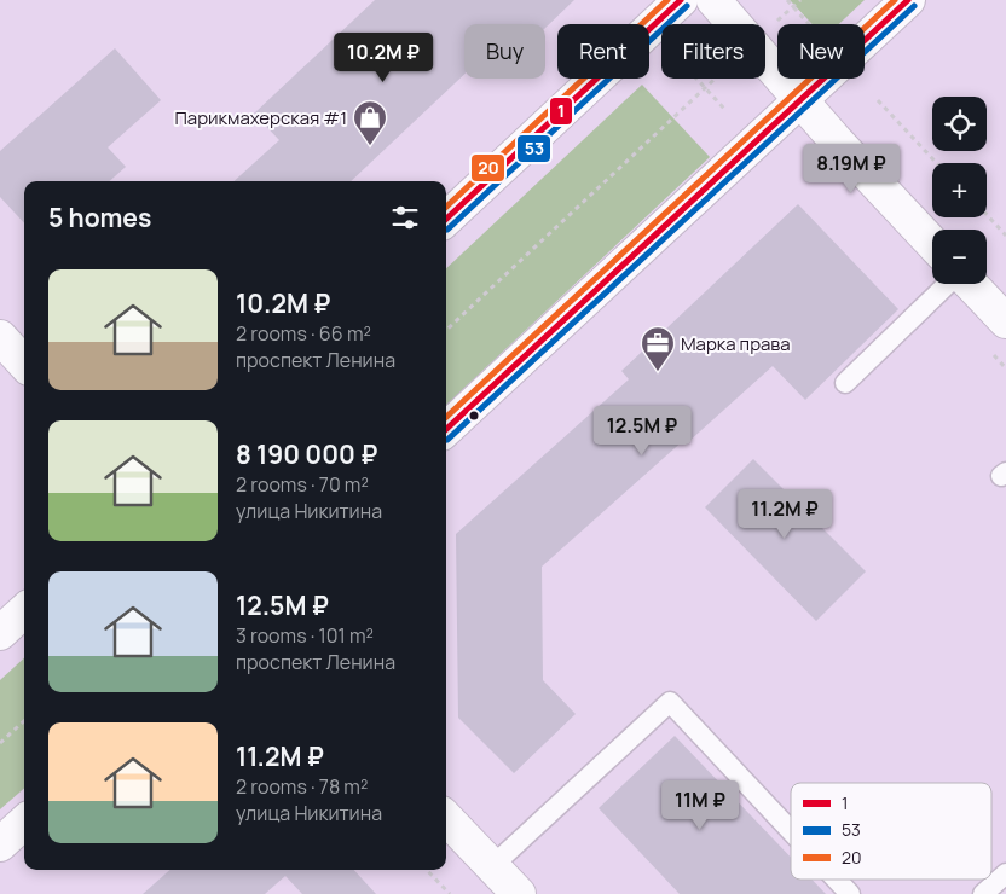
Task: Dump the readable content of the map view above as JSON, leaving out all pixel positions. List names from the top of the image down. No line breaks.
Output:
{"places":{"shop":["Парикмахерская #1"],"office":["Марка права"]},"lines":["transit line 1","transit line 20","transit line 53"],"legend":["1","53","20"],"page":{"chip":["Buy","Rent","Filters","New"],"price":["10.2M ₽","8.19M ₽","12.5M ₽","11.2M ₽","11M ₽"],"map_buttons":["+","−"],"heading":"5 homes","list":[{"name":"10.2M ₽","note":"2 rooms · 66 m² · проспект Ленина"},{"name":"8 190 000 ₽","note":"2 rooms · 70 m² · улица Никитина"},{"name":"12.5M ₽","note":"3 rooms · 101 m² · проспект Ленина"},{"name":"11.2M ₽","note":"2 rooms · 78 m² · улица Никитина"}]}}
